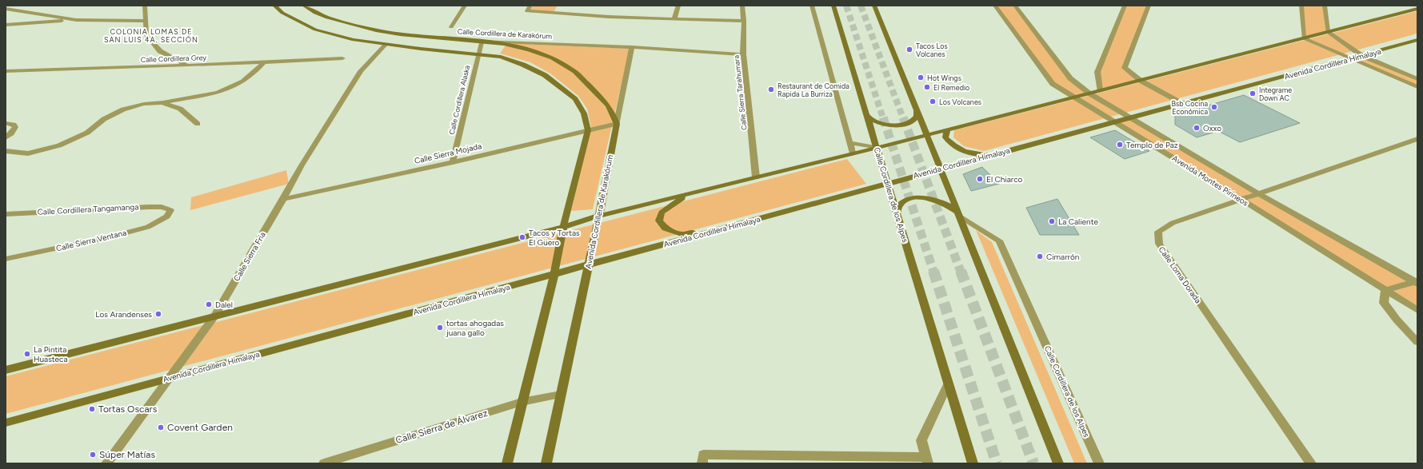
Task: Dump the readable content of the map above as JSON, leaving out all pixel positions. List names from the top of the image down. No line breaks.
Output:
{"streets":{"main road":["Calle Cordillera de Karakórum","Avenida Cordillera Himalaya","Calle Cordillera de los Alpes","Avenida Cordillera de Karakórum"],"street":["Calle Cordillera Grey","Calle Sierra Tarahumara","Calle Cordillera Alaska","Calle Sierra Mojada","Avenida Montes Pirineos","Calle Cordillera Tangamanga","Calle Sierra Ventana","Calle Sierra Fría","Calle Loma Dorada","Calle Sierra de Álvarez"]},"crossings":[["Calle Cordillera de Karakórum","Calle Sierra Tarahumara"],["Calle Cordillera de Karakórum","Calle Cordillera Alaska"],["Avenida Cordillera Himalaya","Avenida Montes Pirineos"],["Avenida Cordillera Himalaya","Calle Cordillera de los Alpes"],["Avenida Cordillera Himalaya","Avenida Cordillera de Karakórum"],["Avenida Cordillera Himalaya","Calle Sierra Fría"],["Calle Cordillera Alaska","Calle Sierra Mojada"],["Calle Sierra Mojada","Avenida Cordillera de Karakórum"],["Calle Sierra Mojada","Calle Sierra Fría"],["Avenida Montes Pirineos","Calle Loma Dorada"],["Calle Cordillera Tangamanga","Calle Sierra Ventana"],["Avenida Cordillera de Karakórum","Calle Sierra de Álvarez"]],"districts":["COLONIA LOMAS DE SAN LUIS 4A. SECCIÓN"],"places":["Tacos Los Volcanes","Hot Wings","El Remedio","Restaurant de Comida Rapida La Burriza","Integrame Down AC","Los Volcanes","Bsb Cocina Económica","Oxxo","Templo de Paz","El Chiarco","La Caliente","Tacos y Tortas El Güero","Cimarrón","Dalel","Los Arandenses","tortas ahogadas juana gallo","La Pintita Huasteca","Tortas Oscars","Covent Garden","Súper Matías"]}
